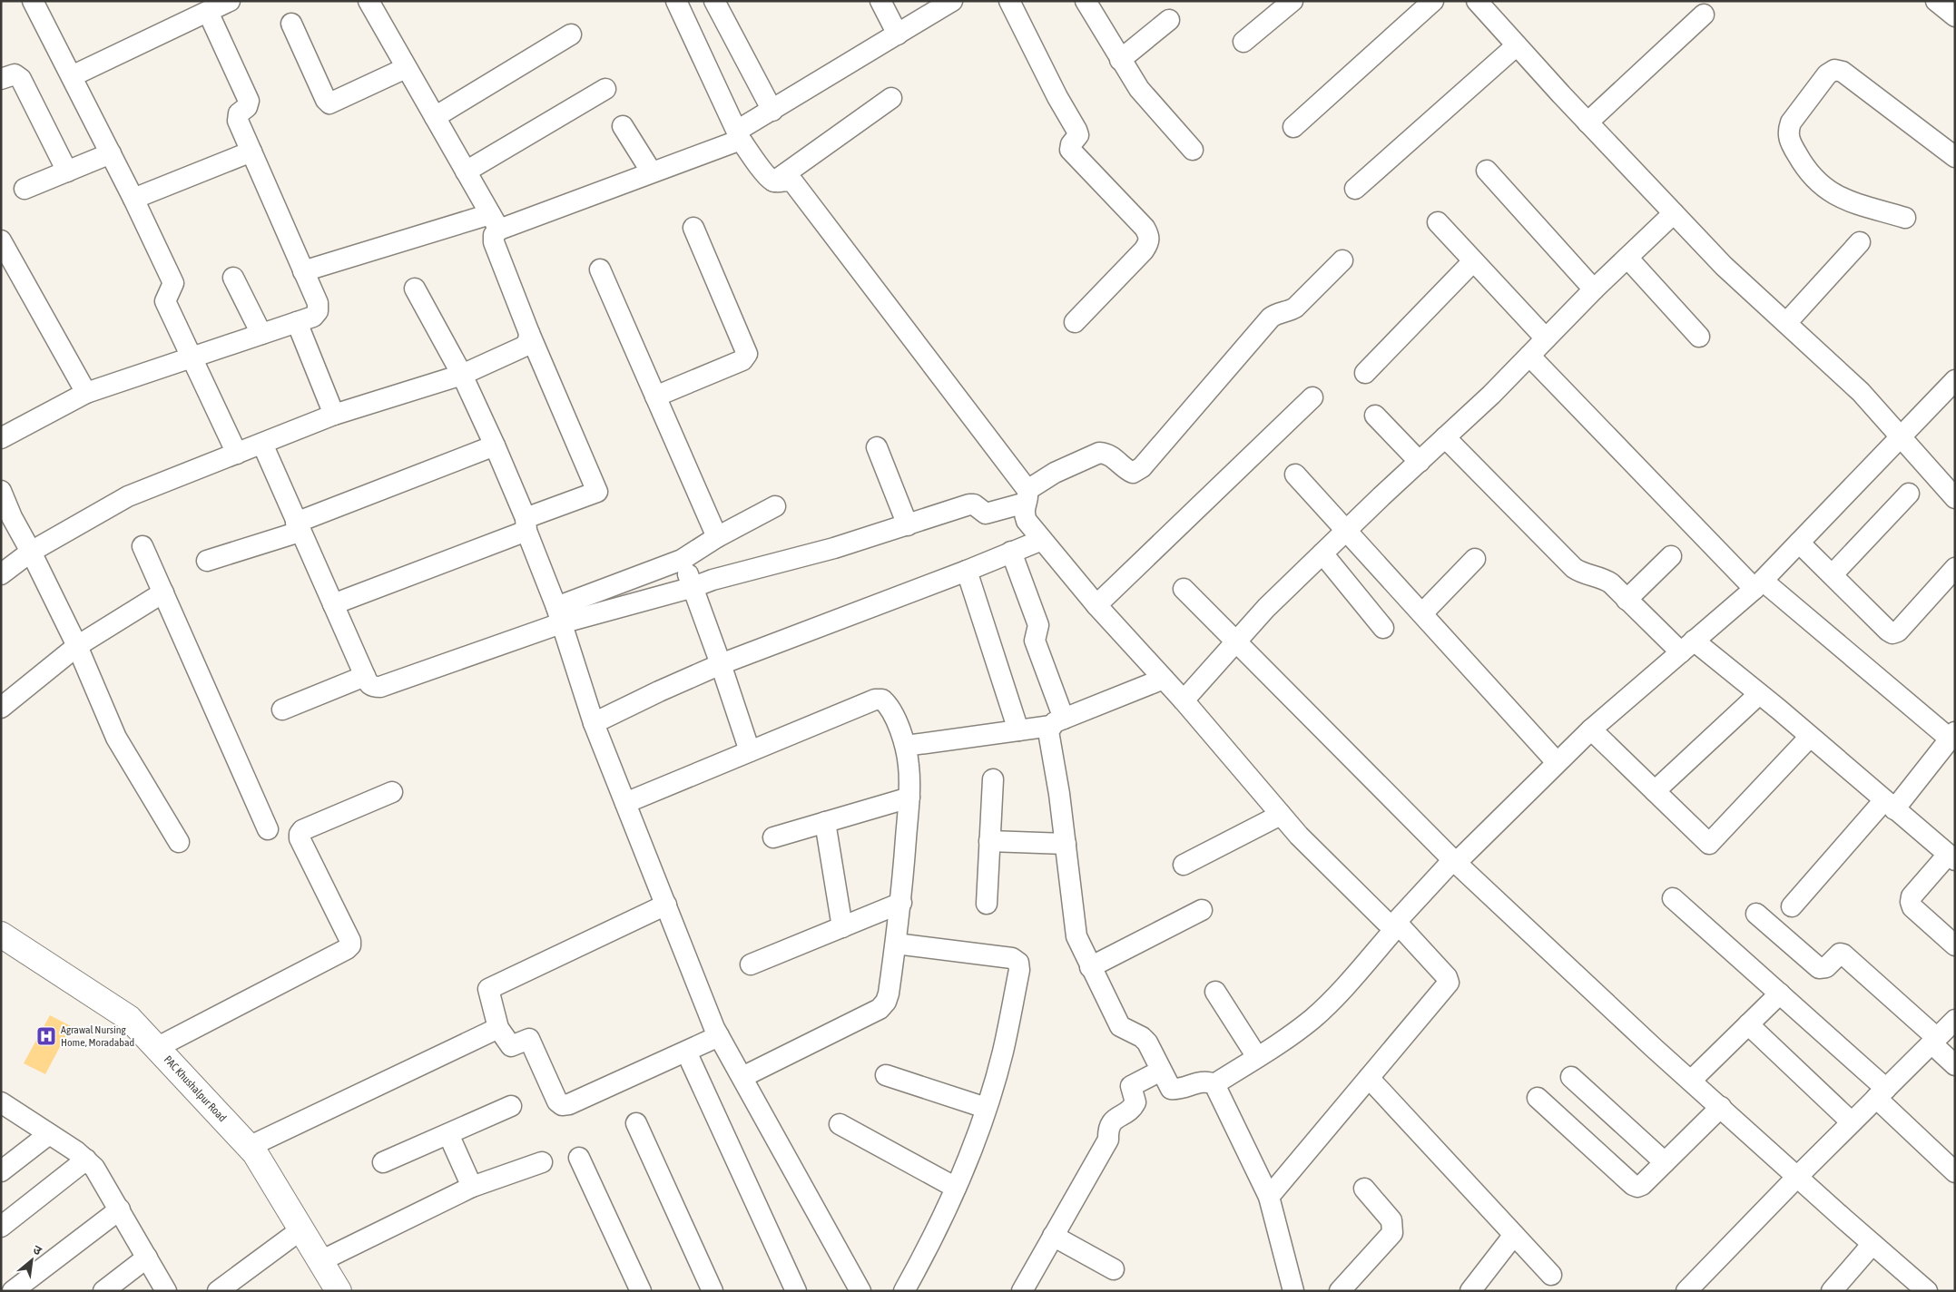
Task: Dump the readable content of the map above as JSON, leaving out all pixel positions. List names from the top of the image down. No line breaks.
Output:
{"streets":{"main road":["PAC Khushalpur Road"]},"places":{"hospital":["Agrawal Nursing Home, Moradabad"]},"north":"top right"}
